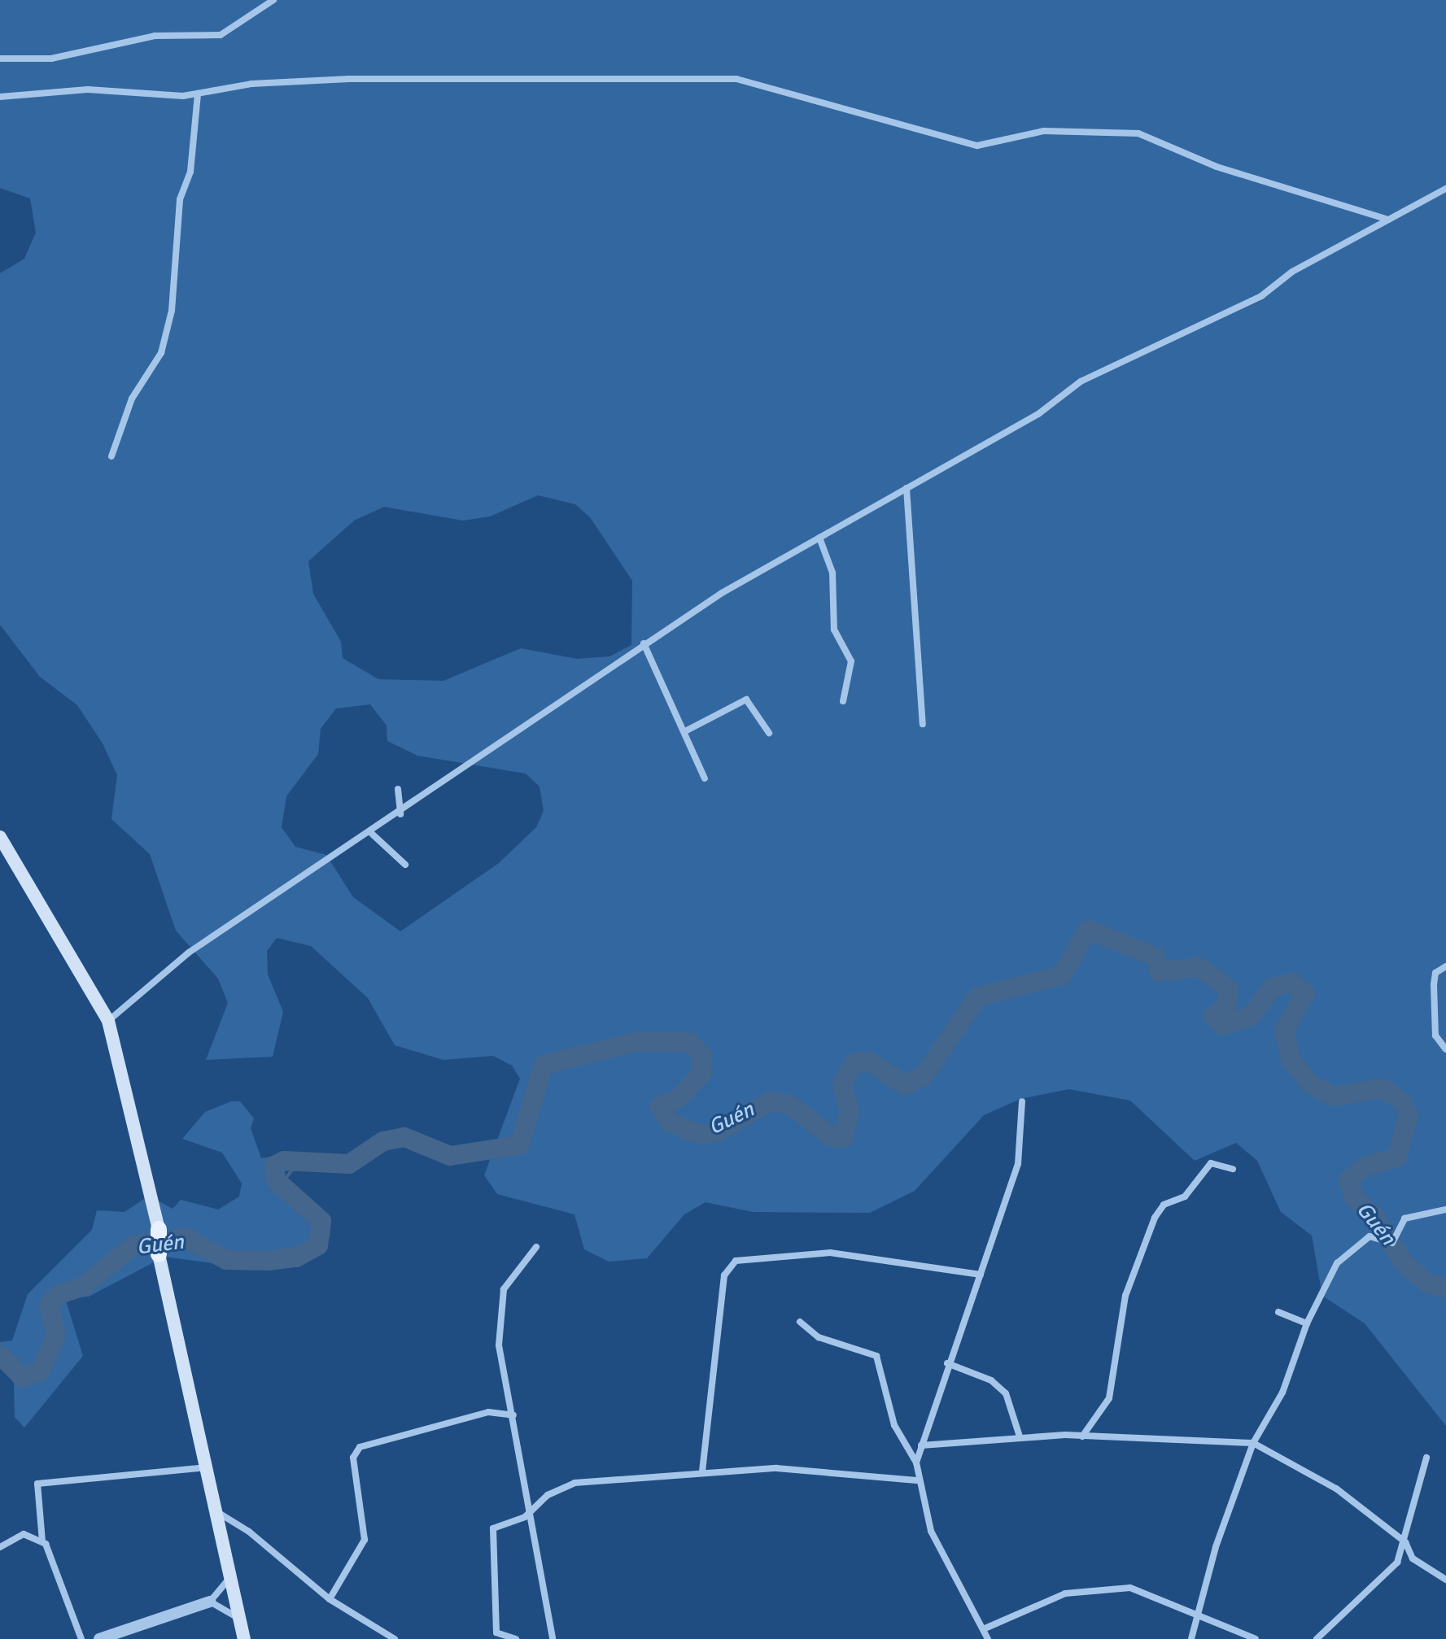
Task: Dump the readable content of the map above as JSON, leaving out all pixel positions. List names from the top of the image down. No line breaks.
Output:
{"water":["Guén"]}
